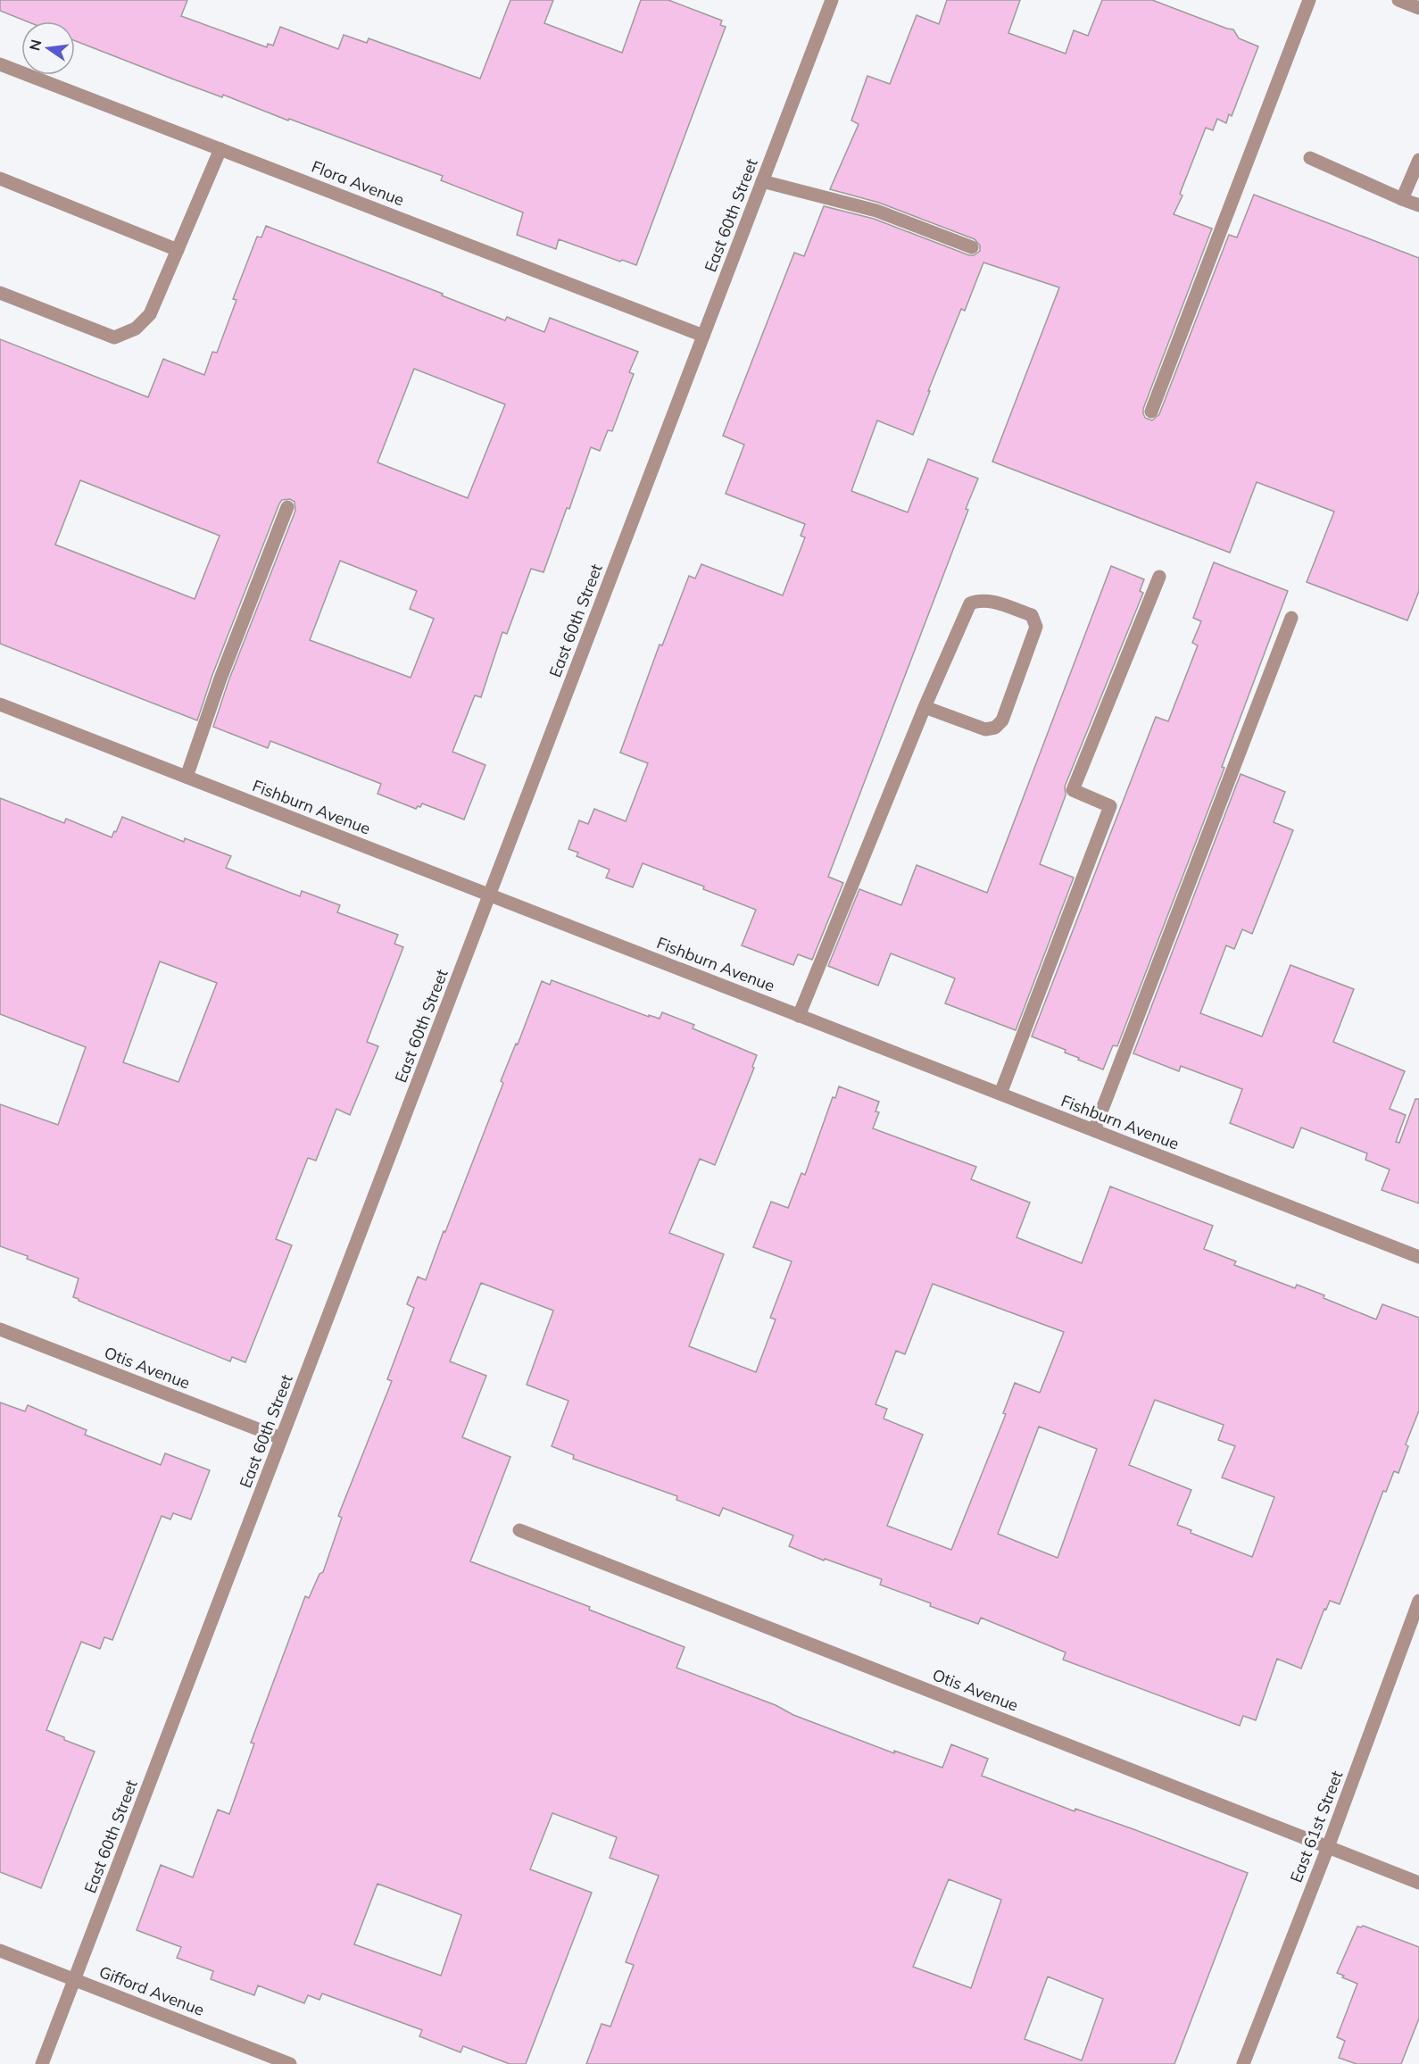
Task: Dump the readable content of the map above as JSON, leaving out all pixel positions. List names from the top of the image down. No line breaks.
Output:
{"streets":{"street":["Flora Avenue","East 60th Street","Fishburn Avenue","Otis Avenue","East 61st Street","Gifford Avenue"]},"crossings":[["Flora Avenue","East 60th Street"],["East 60th Street","Fishburn Avenue"],["East 60th Street","Otis Avenue"],["East 60th Street","Gifford Avenue"],["Otis Avenue","East 61st Street"]],"north":"left"}
